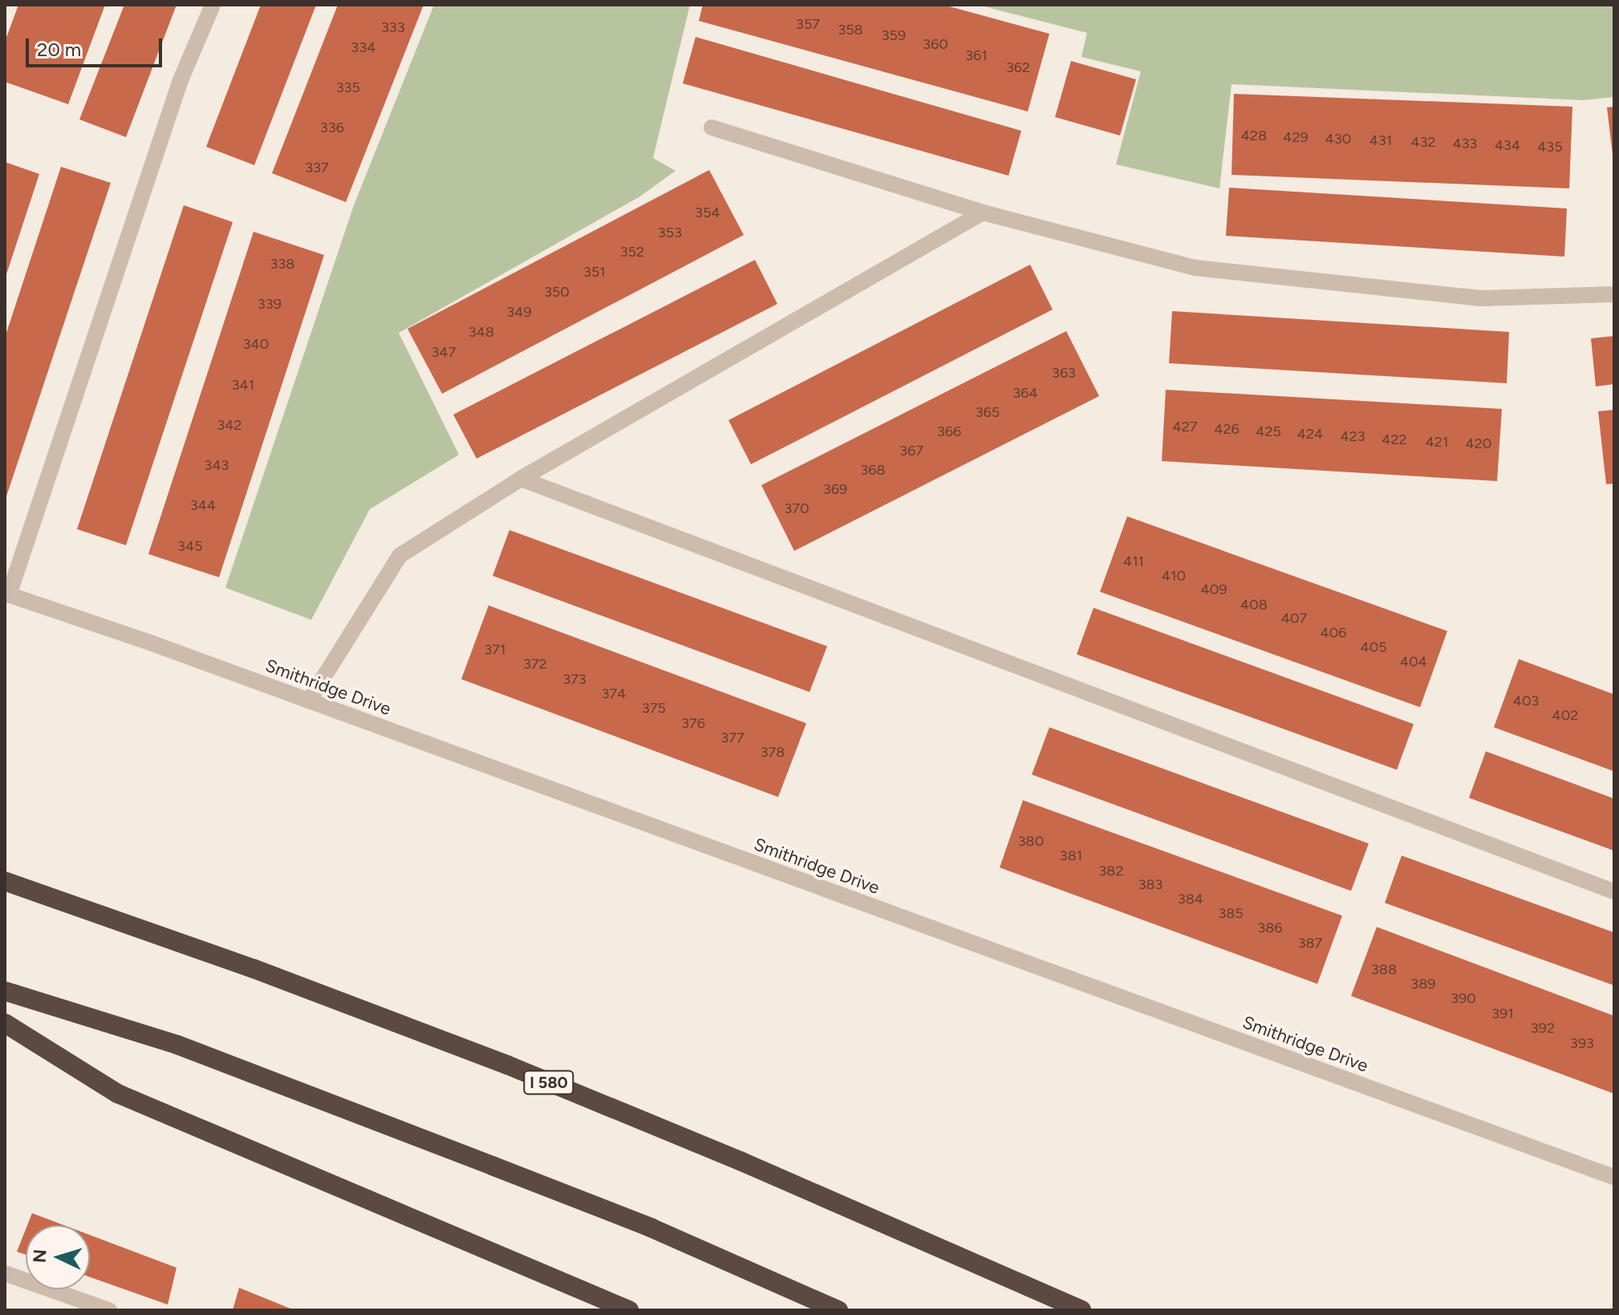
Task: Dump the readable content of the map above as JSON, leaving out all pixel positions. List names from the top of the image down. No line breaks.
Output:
{"streets":{"highway":["I 580"],"street":["Smithridge Drive"]},"house_numbers":["357","333","358","359","360","334","361","362","335","336","428","429","430","431","432","433","434","435","337","354","353","352","338","351","350","339","349","348","340","347","363","341","364","365","342","427","426","366","425","424","423","422","421","420","367","343","368","369","344","370","345","411","410","409","408","407","406","405","371","404","372","373","374","403","375","402","376","377","378","380","381","382","383","384","385","386","387","388","389","390","391","392","393"],"scale_bar":"20 m","north":"left"}
